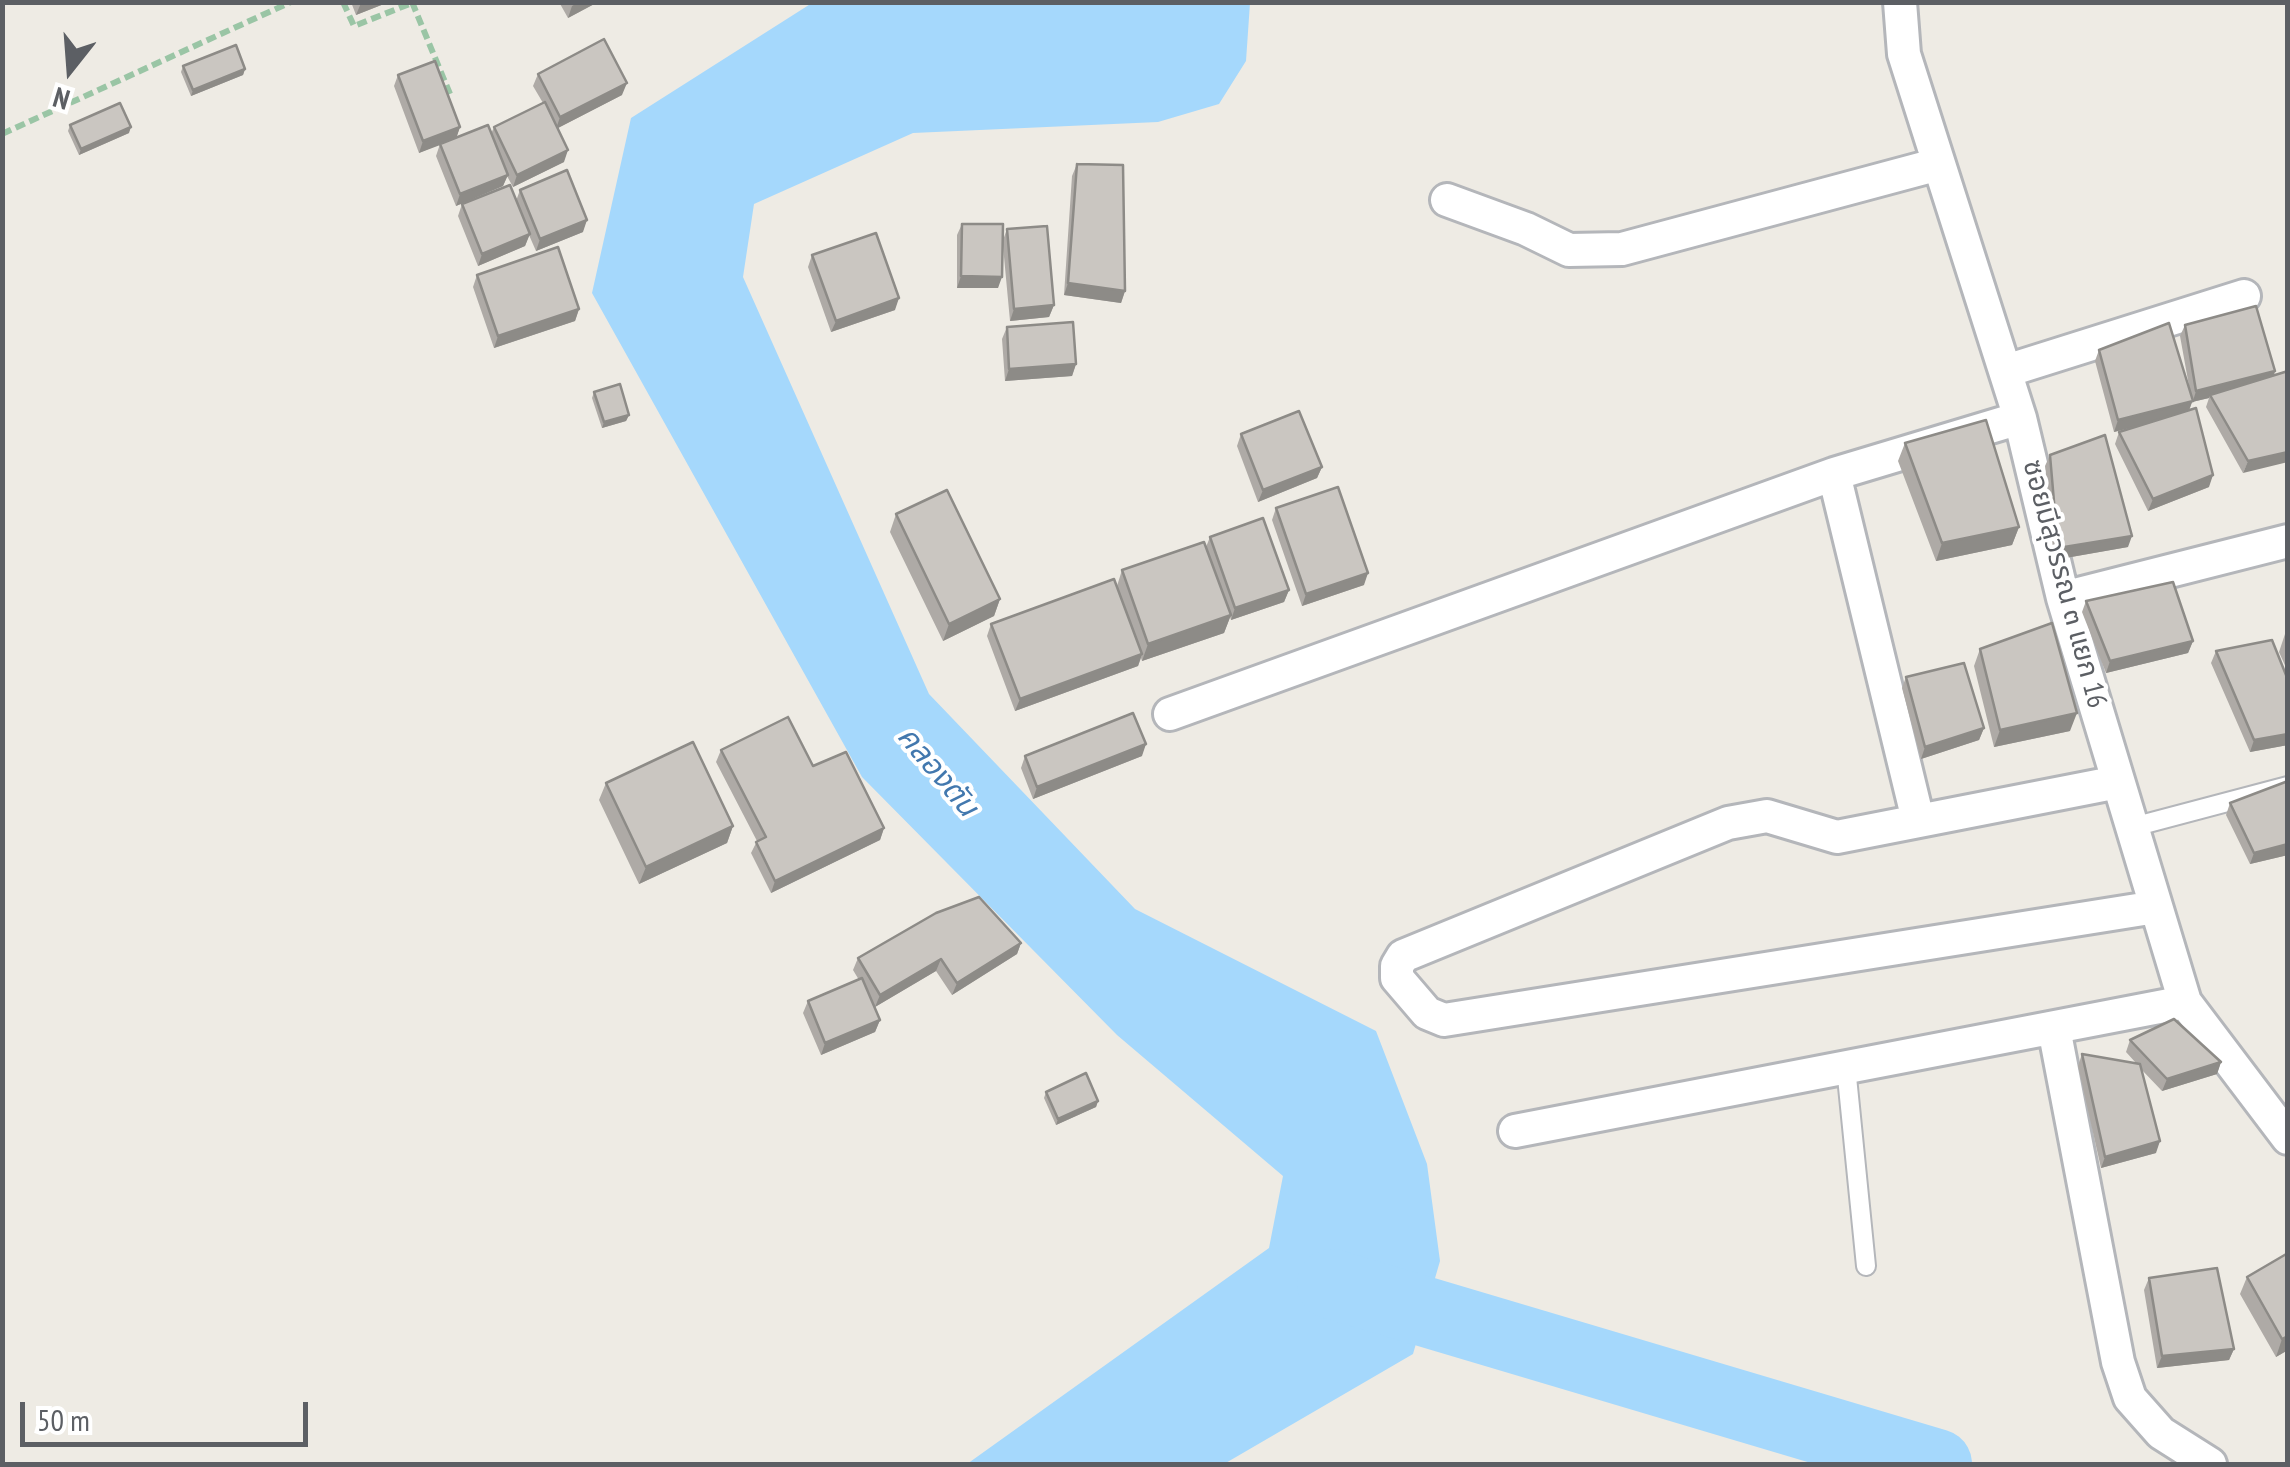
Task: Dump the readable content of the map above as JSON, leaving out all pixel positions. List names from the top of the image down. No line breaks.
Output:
{"streets":{"street":["ซอยมีสุวรรณ ๓ แยก 16"]},"water":["คลองตัน"],"scale_bar":"50 m","north":"bottom"}
